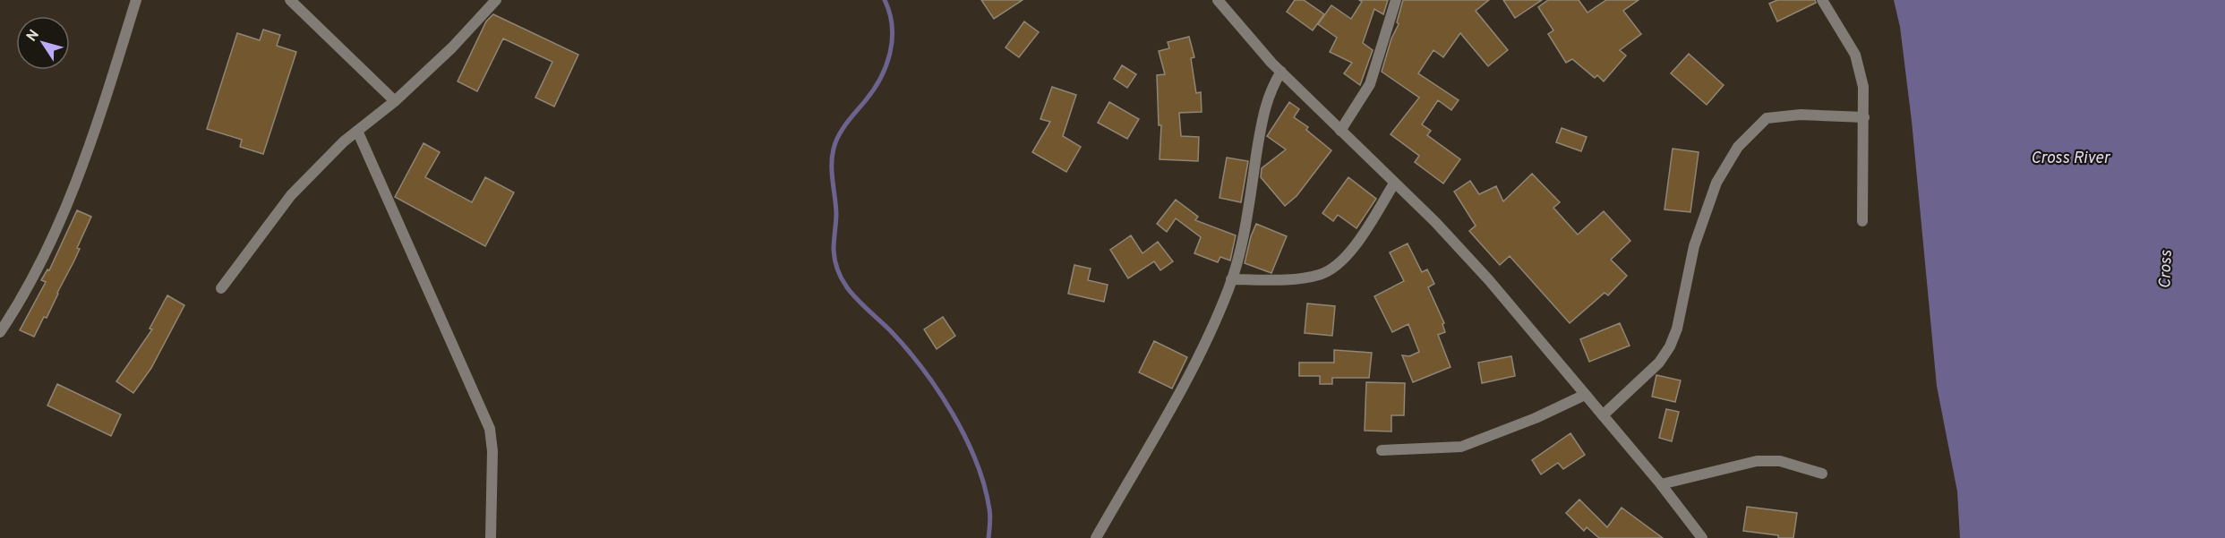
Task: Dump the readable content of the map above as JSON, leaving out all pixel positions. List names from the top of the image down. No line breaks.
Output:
{"water":["Cross River","Cross"],"north":"top left"}
